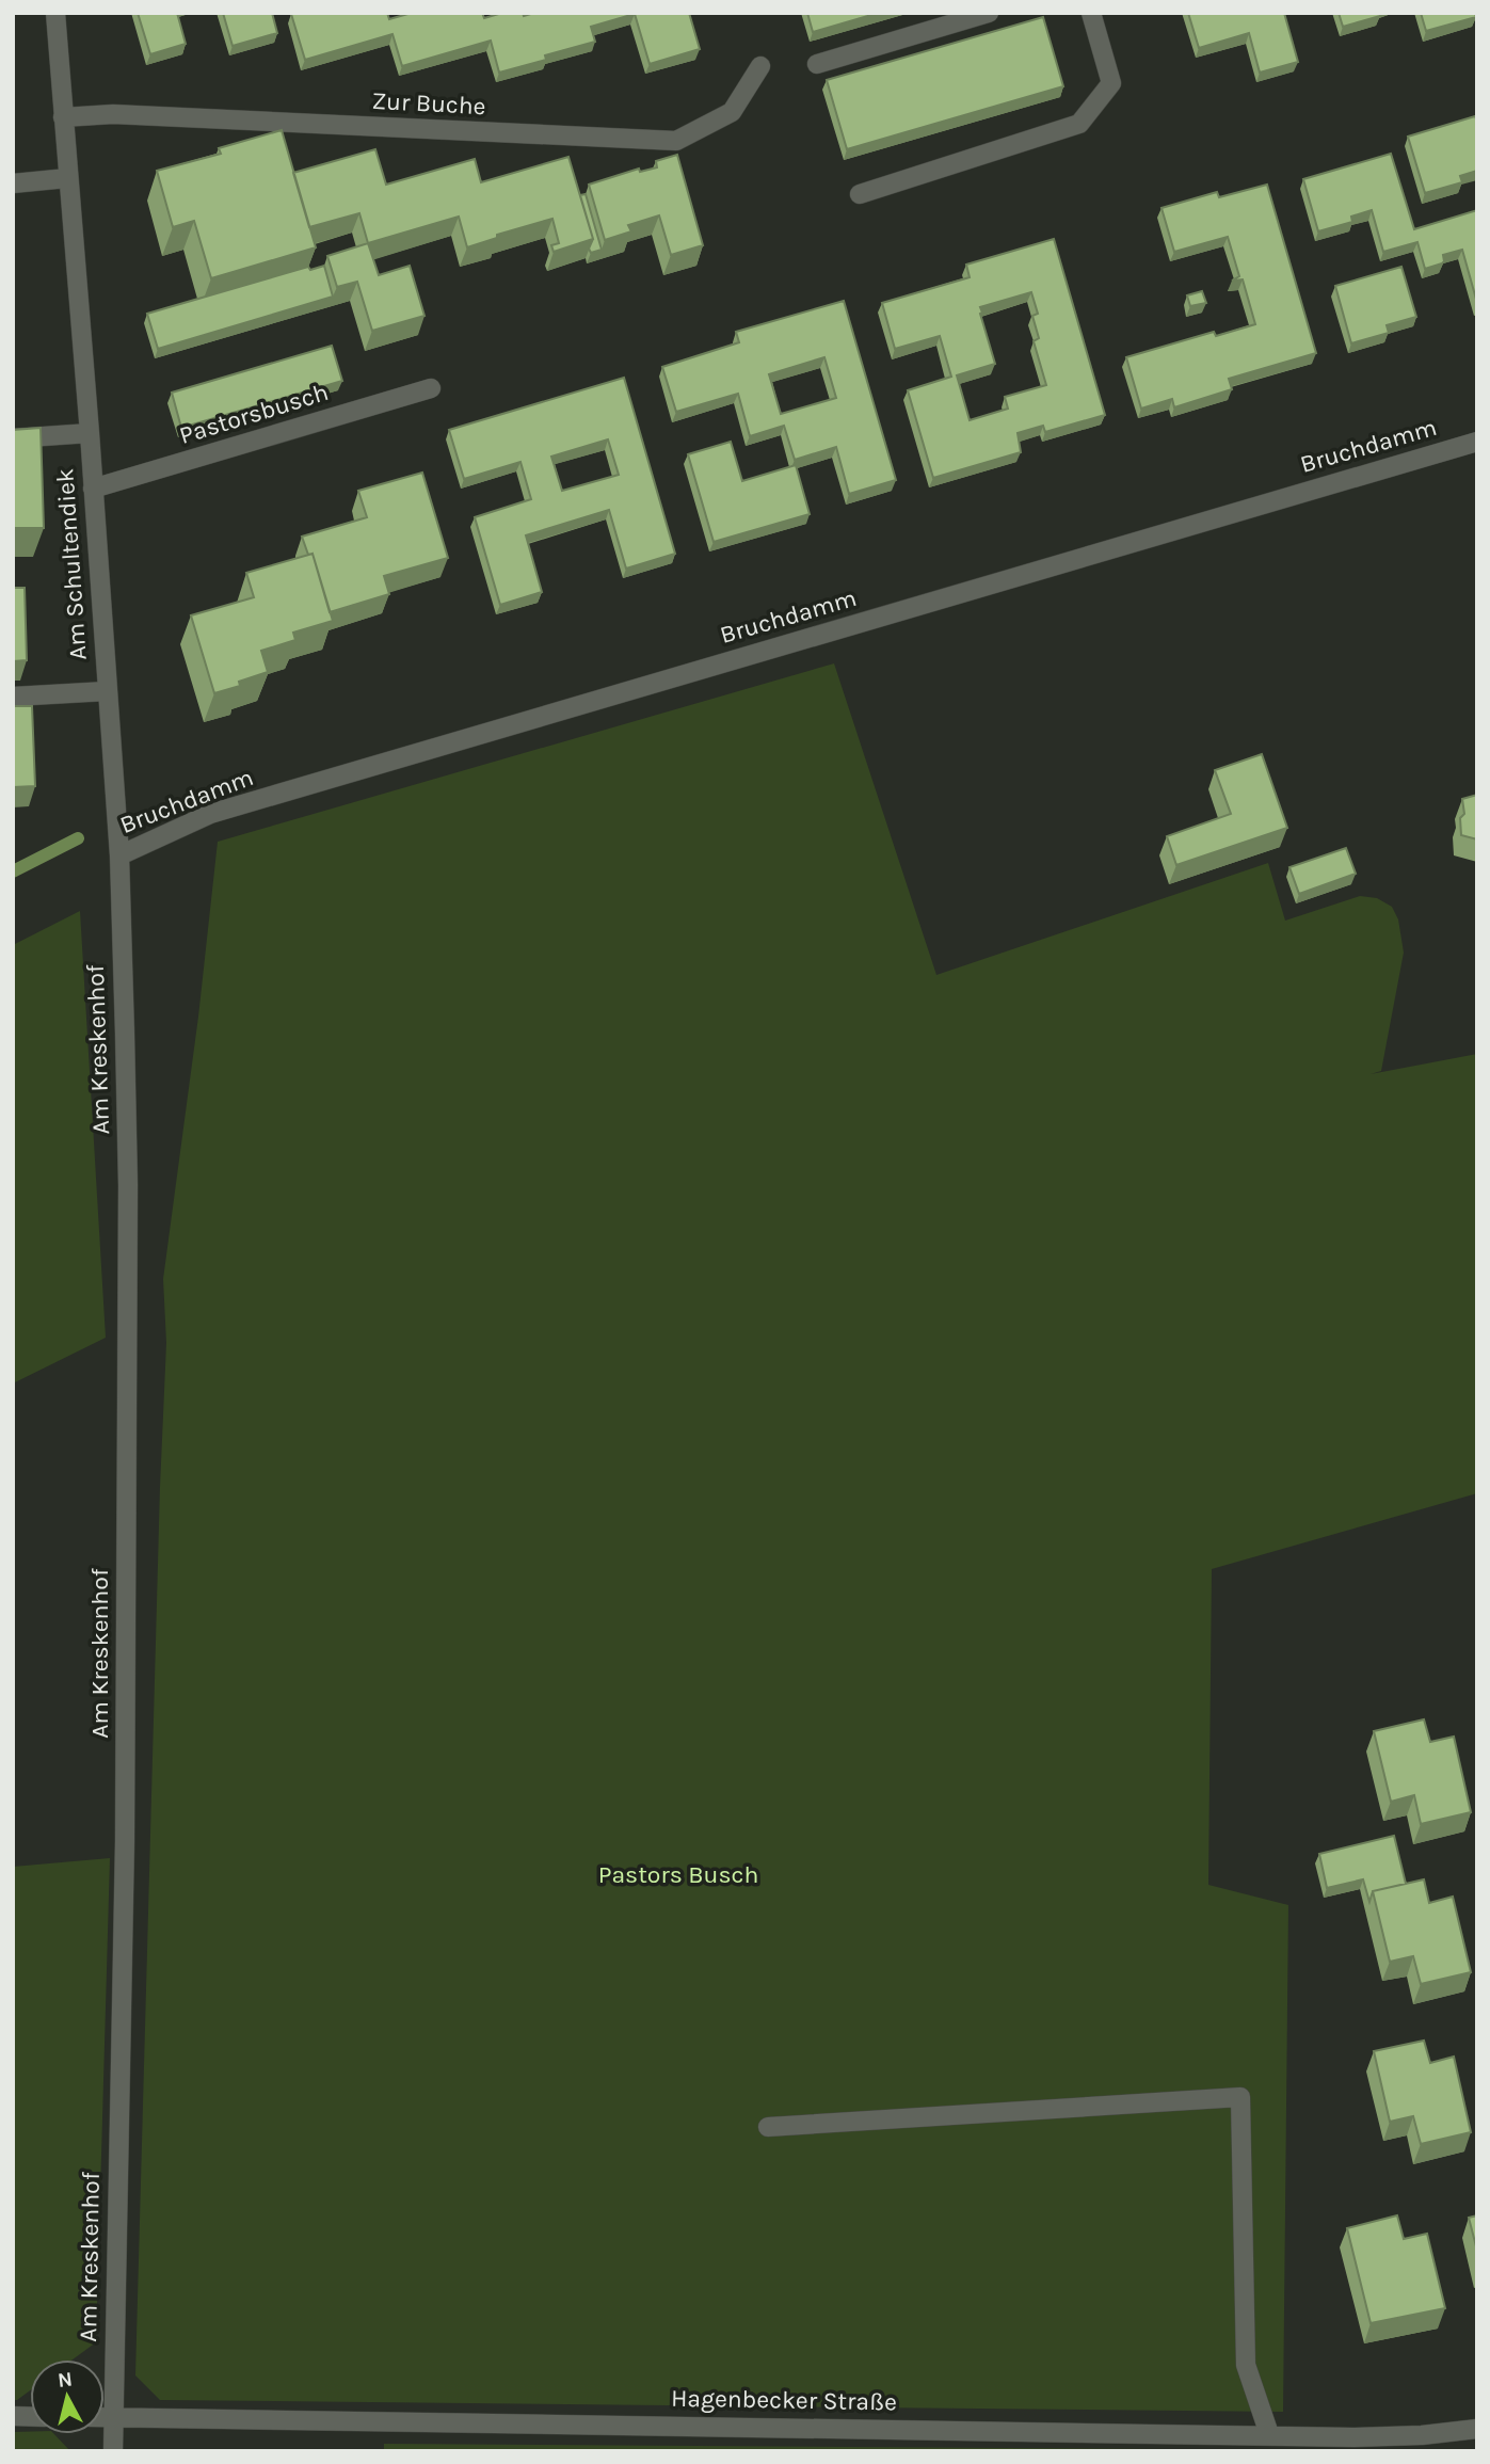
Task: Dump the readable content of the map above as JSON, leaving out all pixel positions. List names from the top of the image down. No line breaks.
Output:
{"streets":{"street":["Zur Buche","Pastorsbusch","Bruchdamm","Am Schultendiek","Am Kreskenhof","Hagenbecker Straße"]},"crossings":[["Zur Buche","Am Schultendiek"],["Pastorsbusch","Am Schultendiek"],["Bruchdamm","Am Schultendiek"],["Bruchdamm","Am Kreskenhof"],["Am Schultendiek","Am Kreskenhof"],["Am Kreskenhof","Hagenbecker Straße"]],"parks":["Pastors Busch"],"north":"top"}
